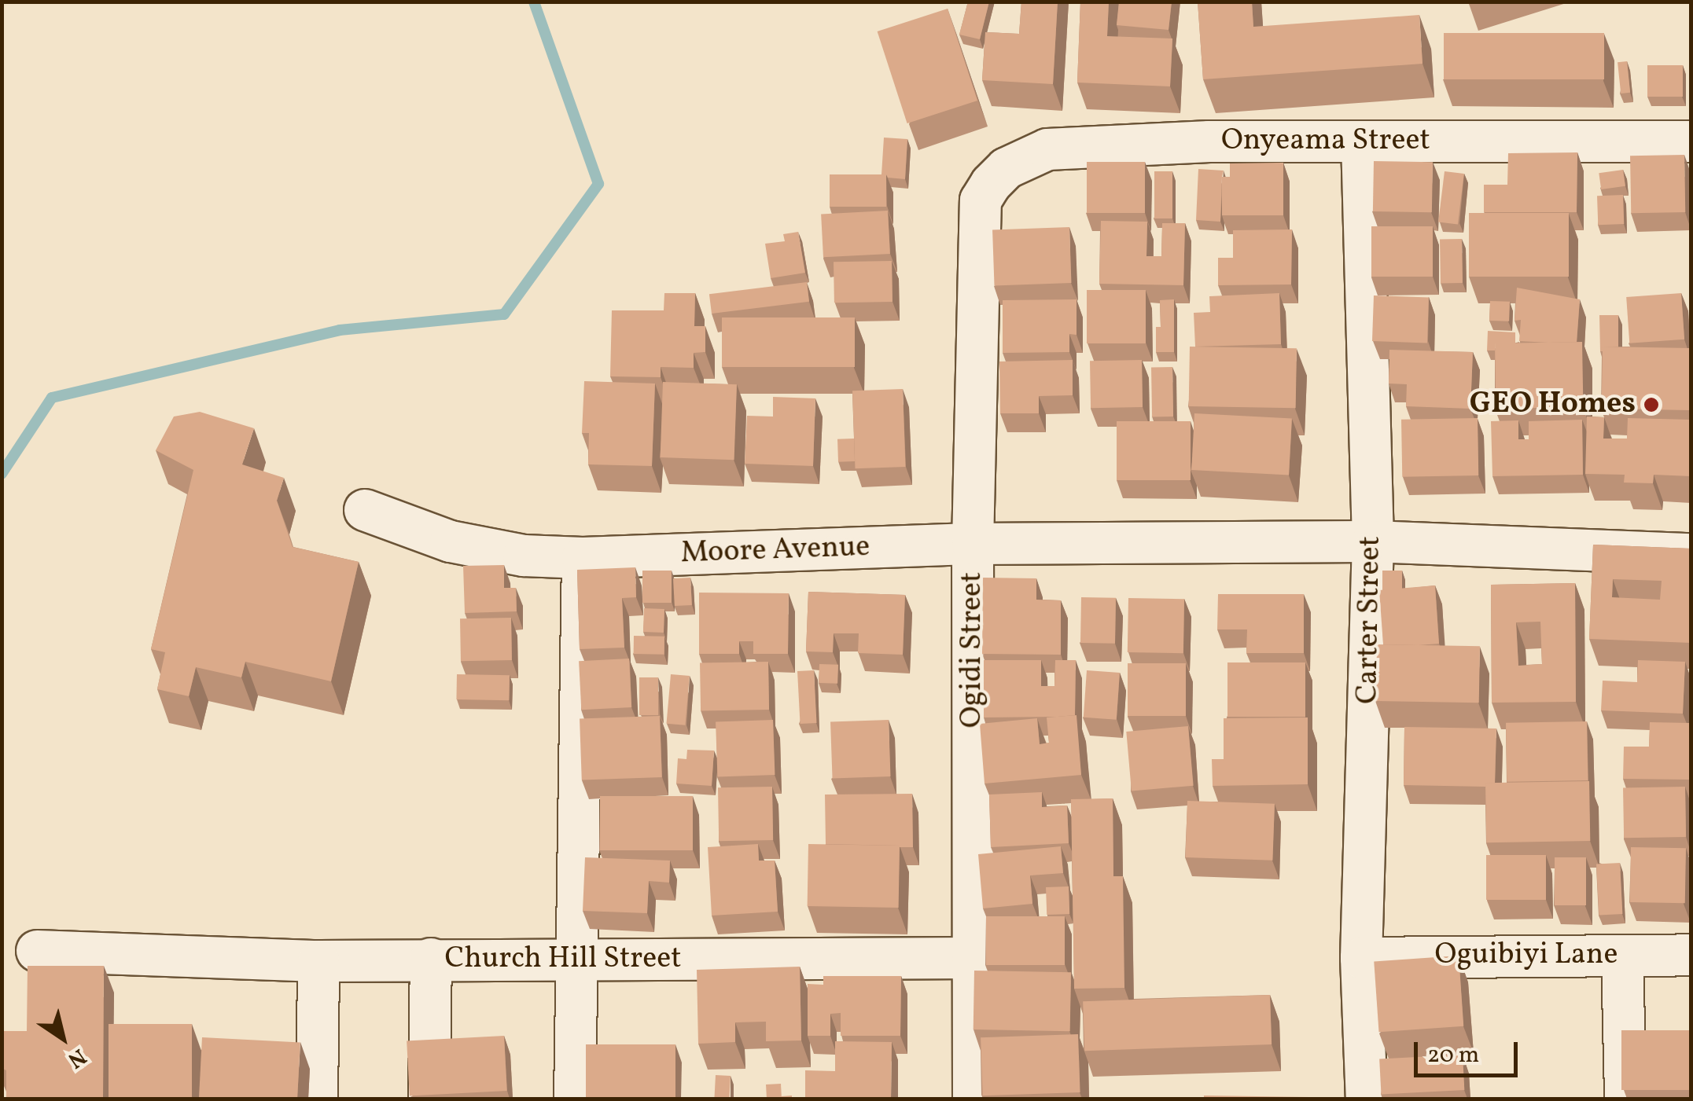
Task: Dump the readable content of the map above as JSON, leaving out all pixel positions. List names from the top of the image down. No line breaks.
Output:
{"streets":{"street":["Onyeama Street","Moore Avenue","Carter Street","Ogidi Street","Oguibiyi Lane","Church Hill Street"]},"crossings":[["Onyeama Street","Carter Street"],["Onyeama Street","Ogidi Street"],["Moore Avenue","Carter Street"],["Moore Avenue","Ogidi Street"],["Carter Street","Oguibiyi Lane"],["Ogidi Street","Church Hill Street"]],"places":["GEO Homes"],"scale_bar":"20 m","north":"bottom right"}
